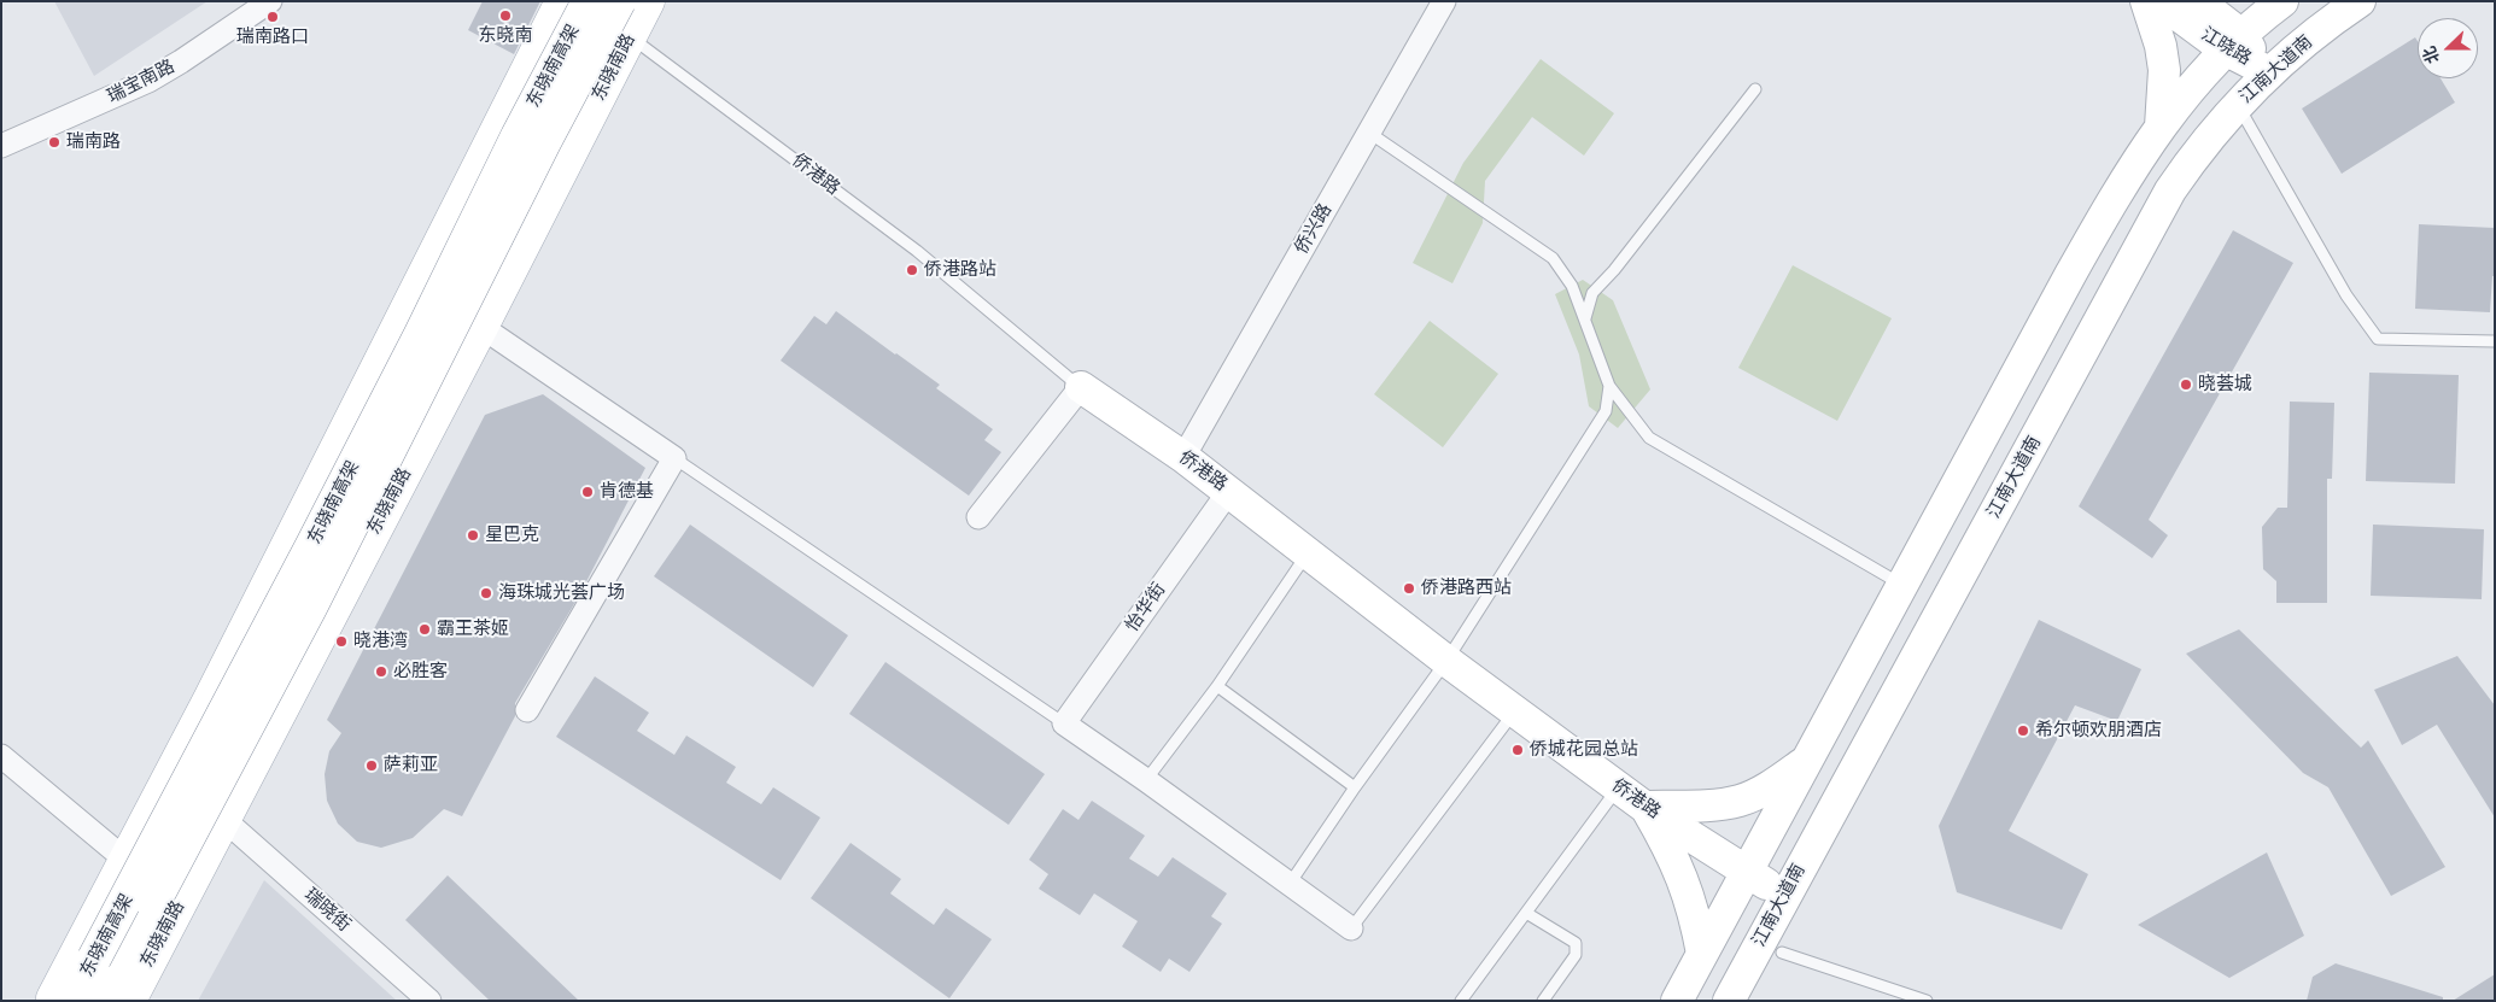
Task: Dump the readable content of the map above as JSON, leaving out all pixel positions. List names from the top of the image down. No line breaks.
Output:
{"streets":{"main road":["江晓路","东晓南高架","东晓南路","江南大道南","侨港路"],"street":["瑞宝南路","侨兴路","怡华街","瑞晓街"]},"crossings":[["江晓路","江南大道南"],["东晓南路","侨港路"],["东晓南路","瑞晓街"],["江南大道南","侨港路"],["侨港路","侨兴路"],["侨港路","怡华街"]],"places":["东晓南","瑞南路口","瑞南路","侨港路站","晓荟城","肯德基","星巴克","侨港路西站","海珠城光荟广场","霸王茶姬","晓港湾","必胜客","希尔顿欢朋酒店","侨城花园总站","萨莉亚"],"north":"left"}
